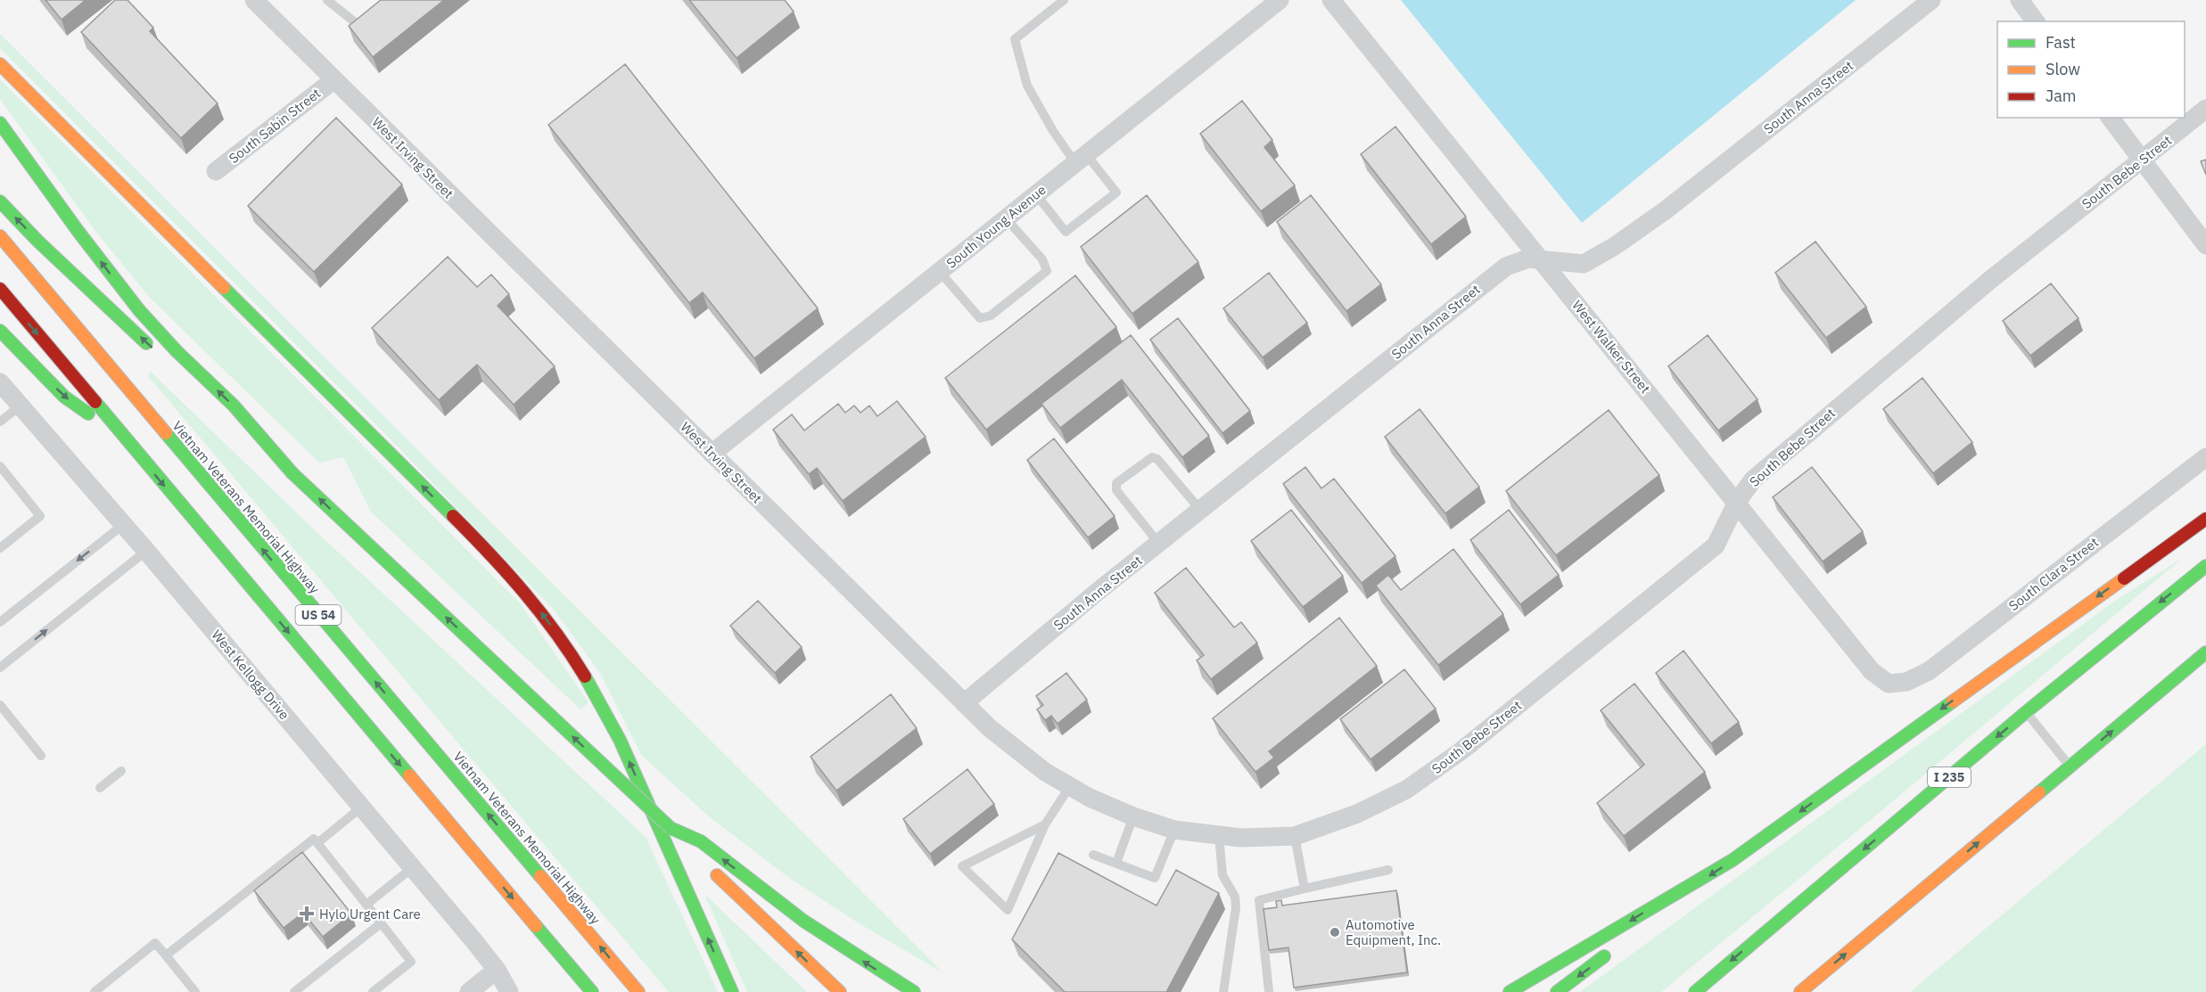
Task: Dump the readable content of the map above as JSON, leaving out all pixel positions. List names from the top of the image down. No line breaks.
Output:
{"streets":{"highway":["Vietnam Veterans Memorial Highway","US 54","I 235"],"street":["South Anna Street","South Sabin Street","West Irving Street","South Bebe Street","South Young Avenue","West Walker Street","South Clara Street","West Kellogg Drive"]},"crossings":[["South Anna Street","West Irving Street"],["South Anna Street","West Walker Street"],["South Sabin Street","West Irving Street"],["West Irving Street","South Bebe Street"],["West Irving Street","South Young Avenue"],["South Bebe Street","West Walker Street"],["West Walker Street","South Clara Street"]],"places":{"health":["Hylo Urgent Care"],"other":["Automotive Equipment, Inc."]},"legend":["Fast","Slow","Jam"]}
